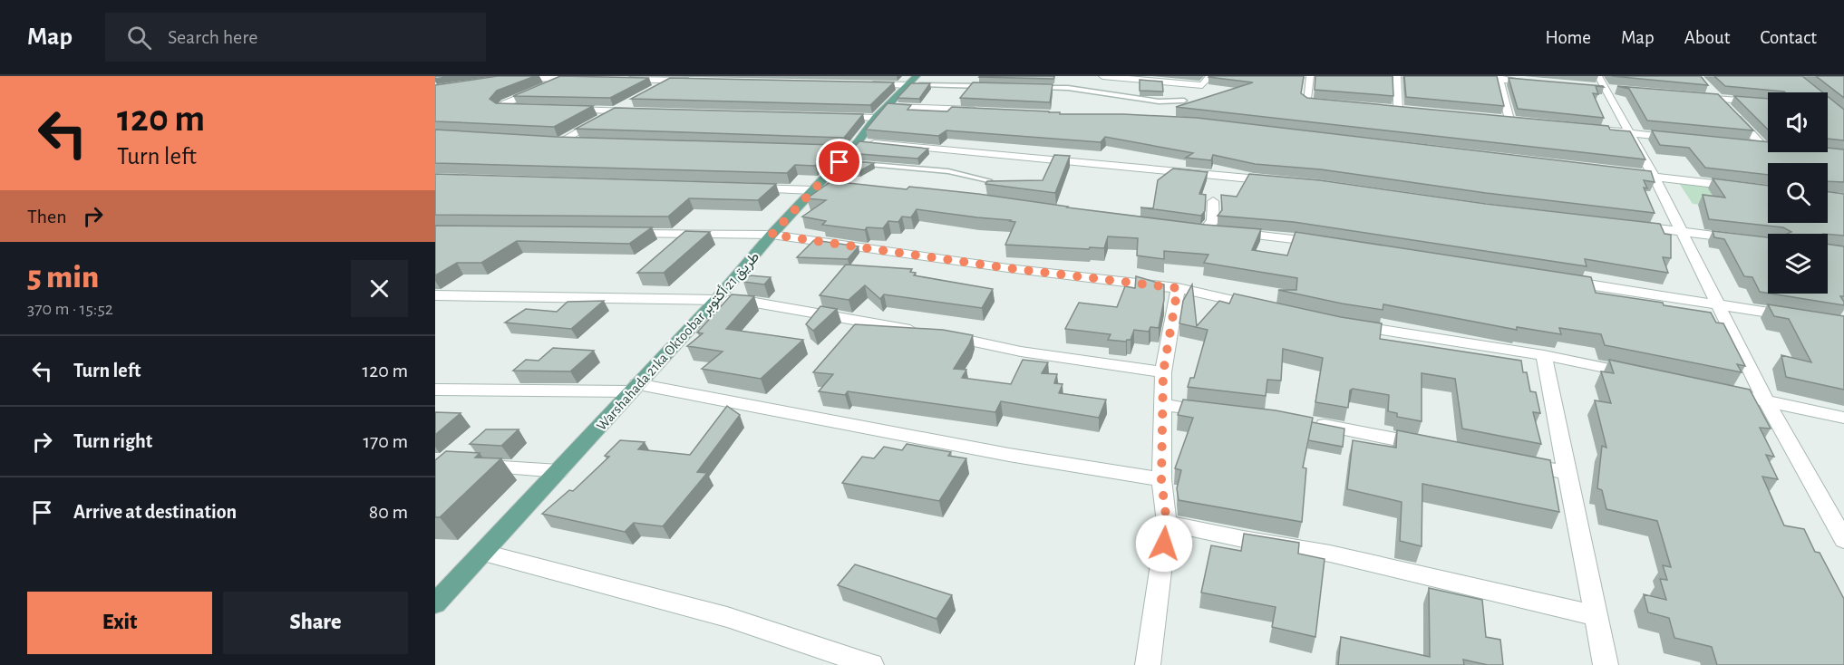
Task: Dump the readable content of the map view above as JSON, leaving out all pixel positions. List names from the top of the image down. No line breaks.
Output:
{"streets":{"main road":["Warshahada 21ka Oktoobar طريق 21 أكتوبر"]},"page":{"header":"Map","search":"Search here","nav":["Home","Map","About","Contact"],"turn":["120 m","Turn left"],"then":"Then","heading":["5 min","370 m · 15:52"],"list":[{"name":"Turn left","value":"120 m"},{"name":"Turn right","value":"170 m"},{"name":"Arrive at destination","value":"80 m"}],"buttons":["Exit","Share"]}}
